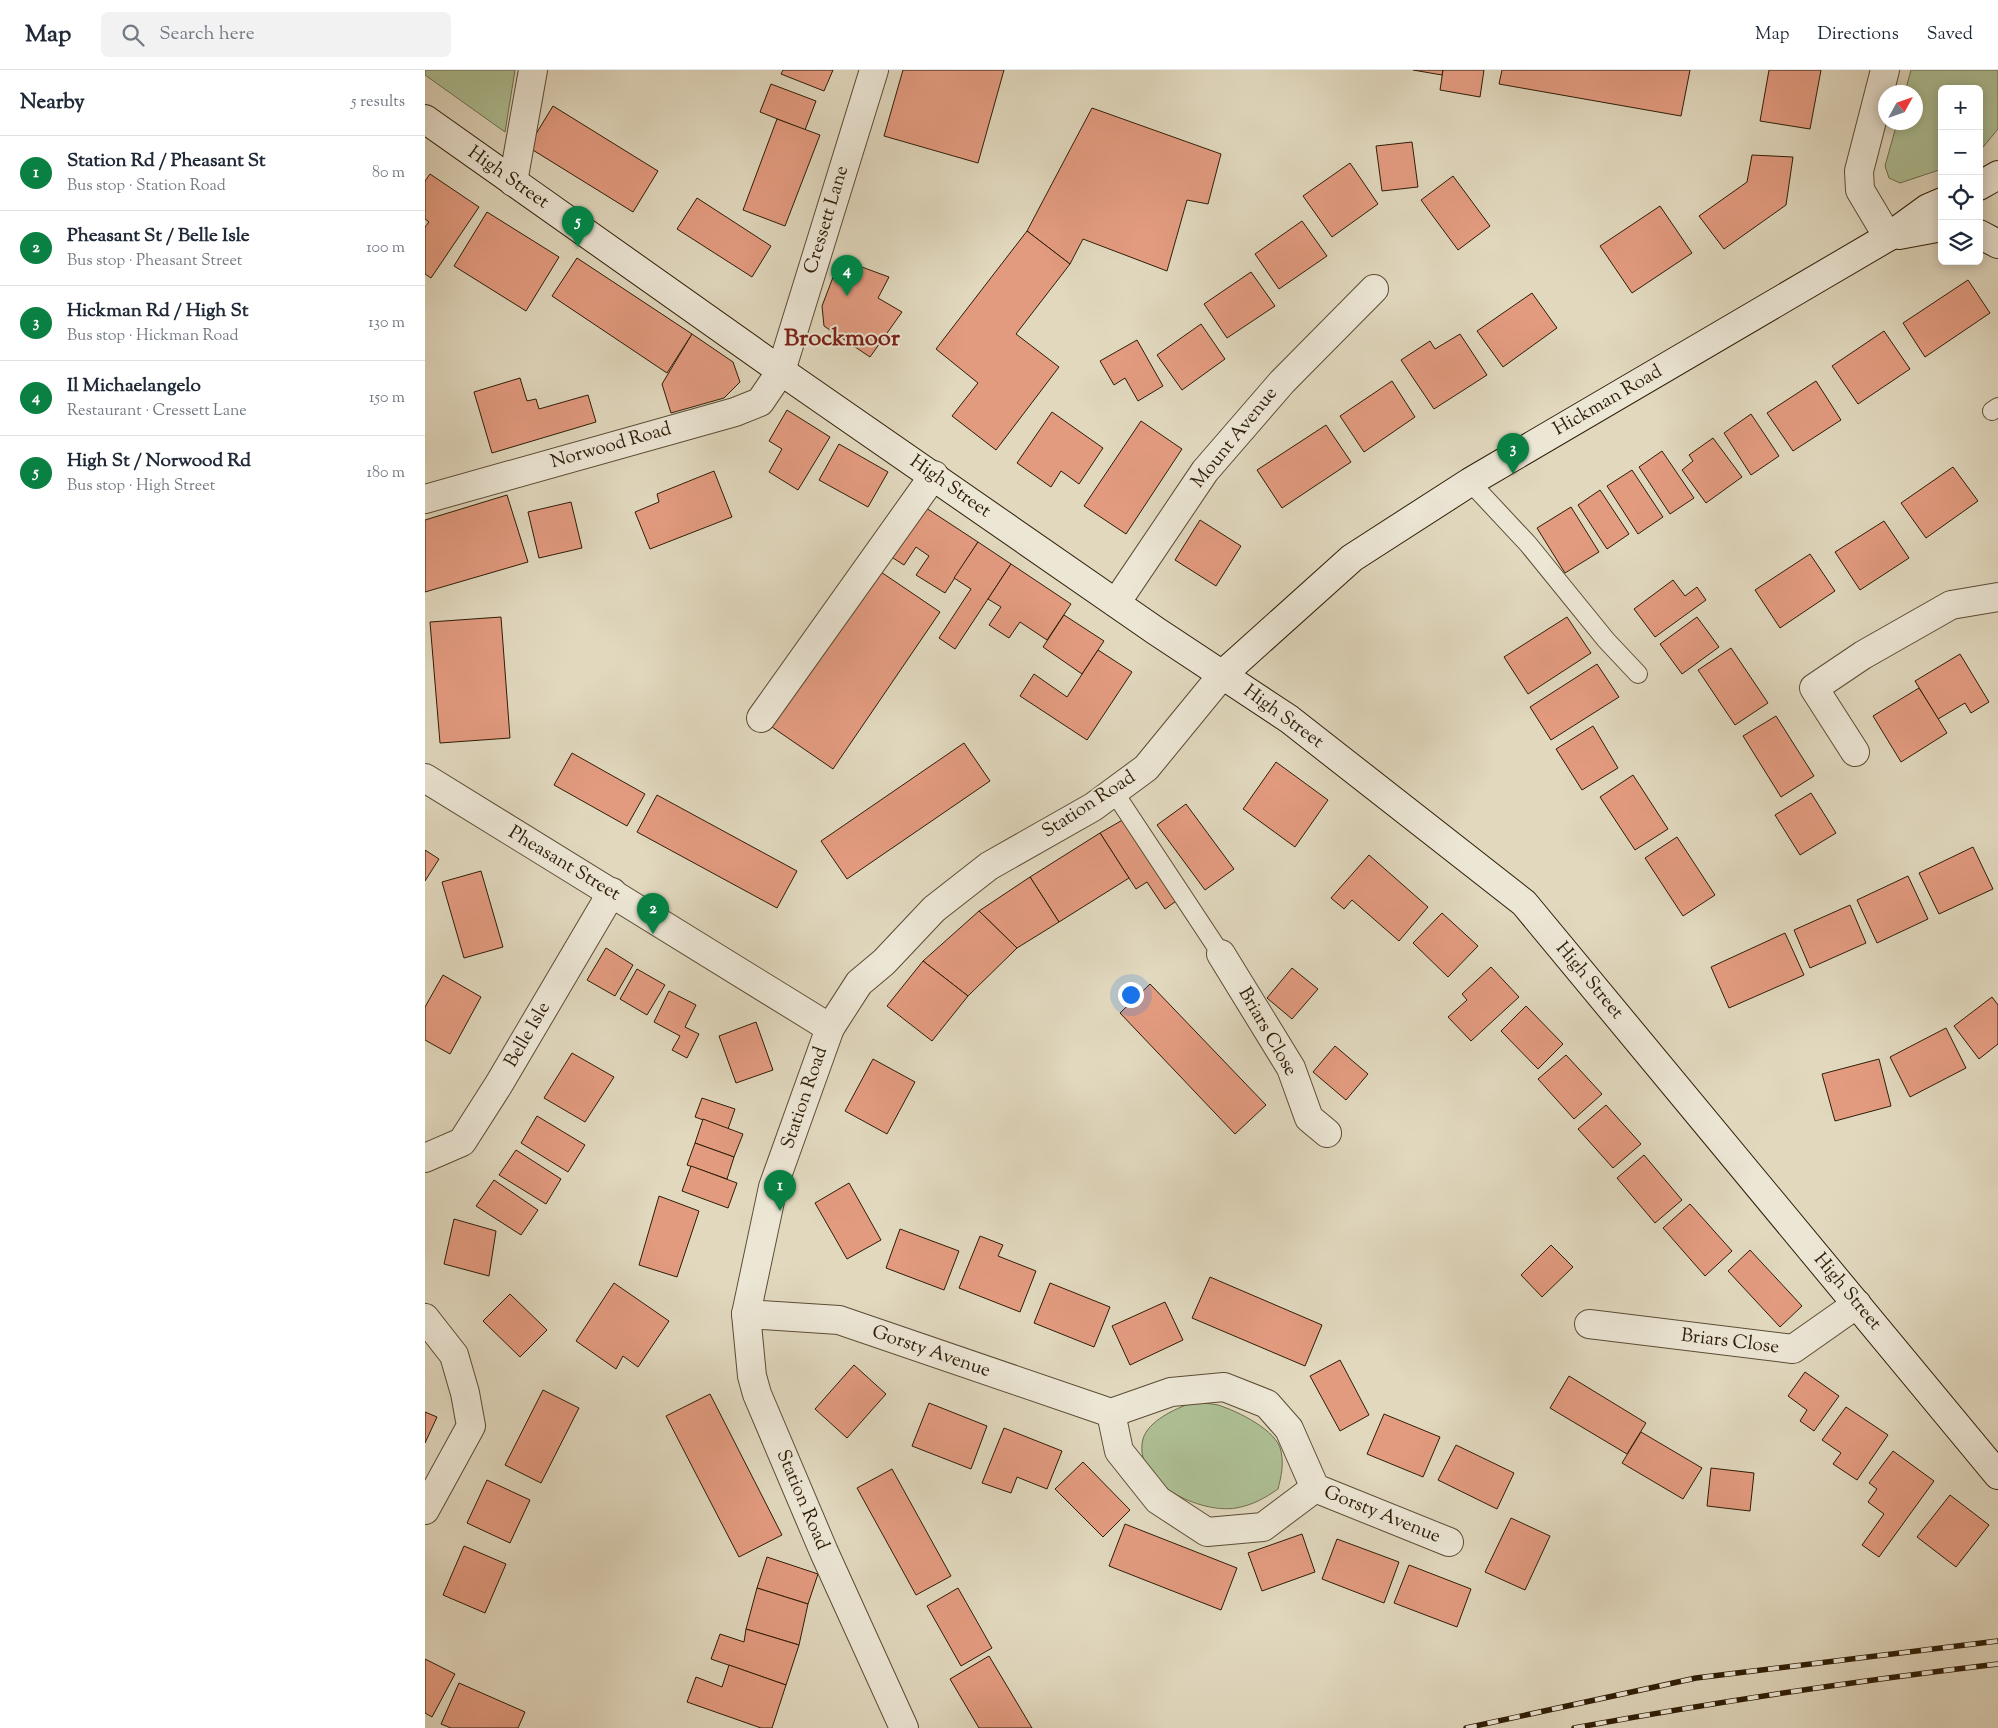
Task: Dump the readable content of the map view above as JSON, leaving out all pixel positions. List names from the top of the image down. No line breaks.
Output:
{"streets":{"street":["High Street","Cressett Lane","Hickman Road","Mount Avenue","Norwood Road","Station Road","Pheasant Street","Briars Close","Belle Isle","Gorsty Avenue"]},"crossings":[["High Street","Cressett Lane"],["High Street","Hickman Road"],["High Street","Mount Avenue"],["High Street","Norwood Road"],["High Street","Station Road"],["High Street","Briars Close"],["Cressett Lane","Norwood Road"],["Hickman Road","Station Road"],["Station Road","Pheasant Street"],["Station Road","Gorsty Avenue"],["Pheasant Street","Belle Isle"]],"districts":["Brockmoor"],"north":"top right","page":{"header":"Map","search":"Search here","nav":["Map","Directions","Saved"],"heading":["Nearby","5 results"],"map_buttons":["+","−"],"list":[{"mark":"1","name":"Station Rd / Pheasant St","note":"Bus stop · Station Road","value":"80 m"},{"mark":"2","name":"Pheasant St / Belle Isle","note":"Bus stop · Pheasant Street","value":"100 m"},{"mark":"3","name":"Hickman Rd / High St","note":"Bus stop · Hickman Road","value":"130 m"},{"mark":"4","name":"Il Michaelangelo","note":"Restaurant · Cressett Lane","value":"150 m"},{"mark":"5","name":"High St / Norwood Rd","note":"Bus stop · High Street","value":"180 m"}],"pins":["5","4","3","2","1"]}}
